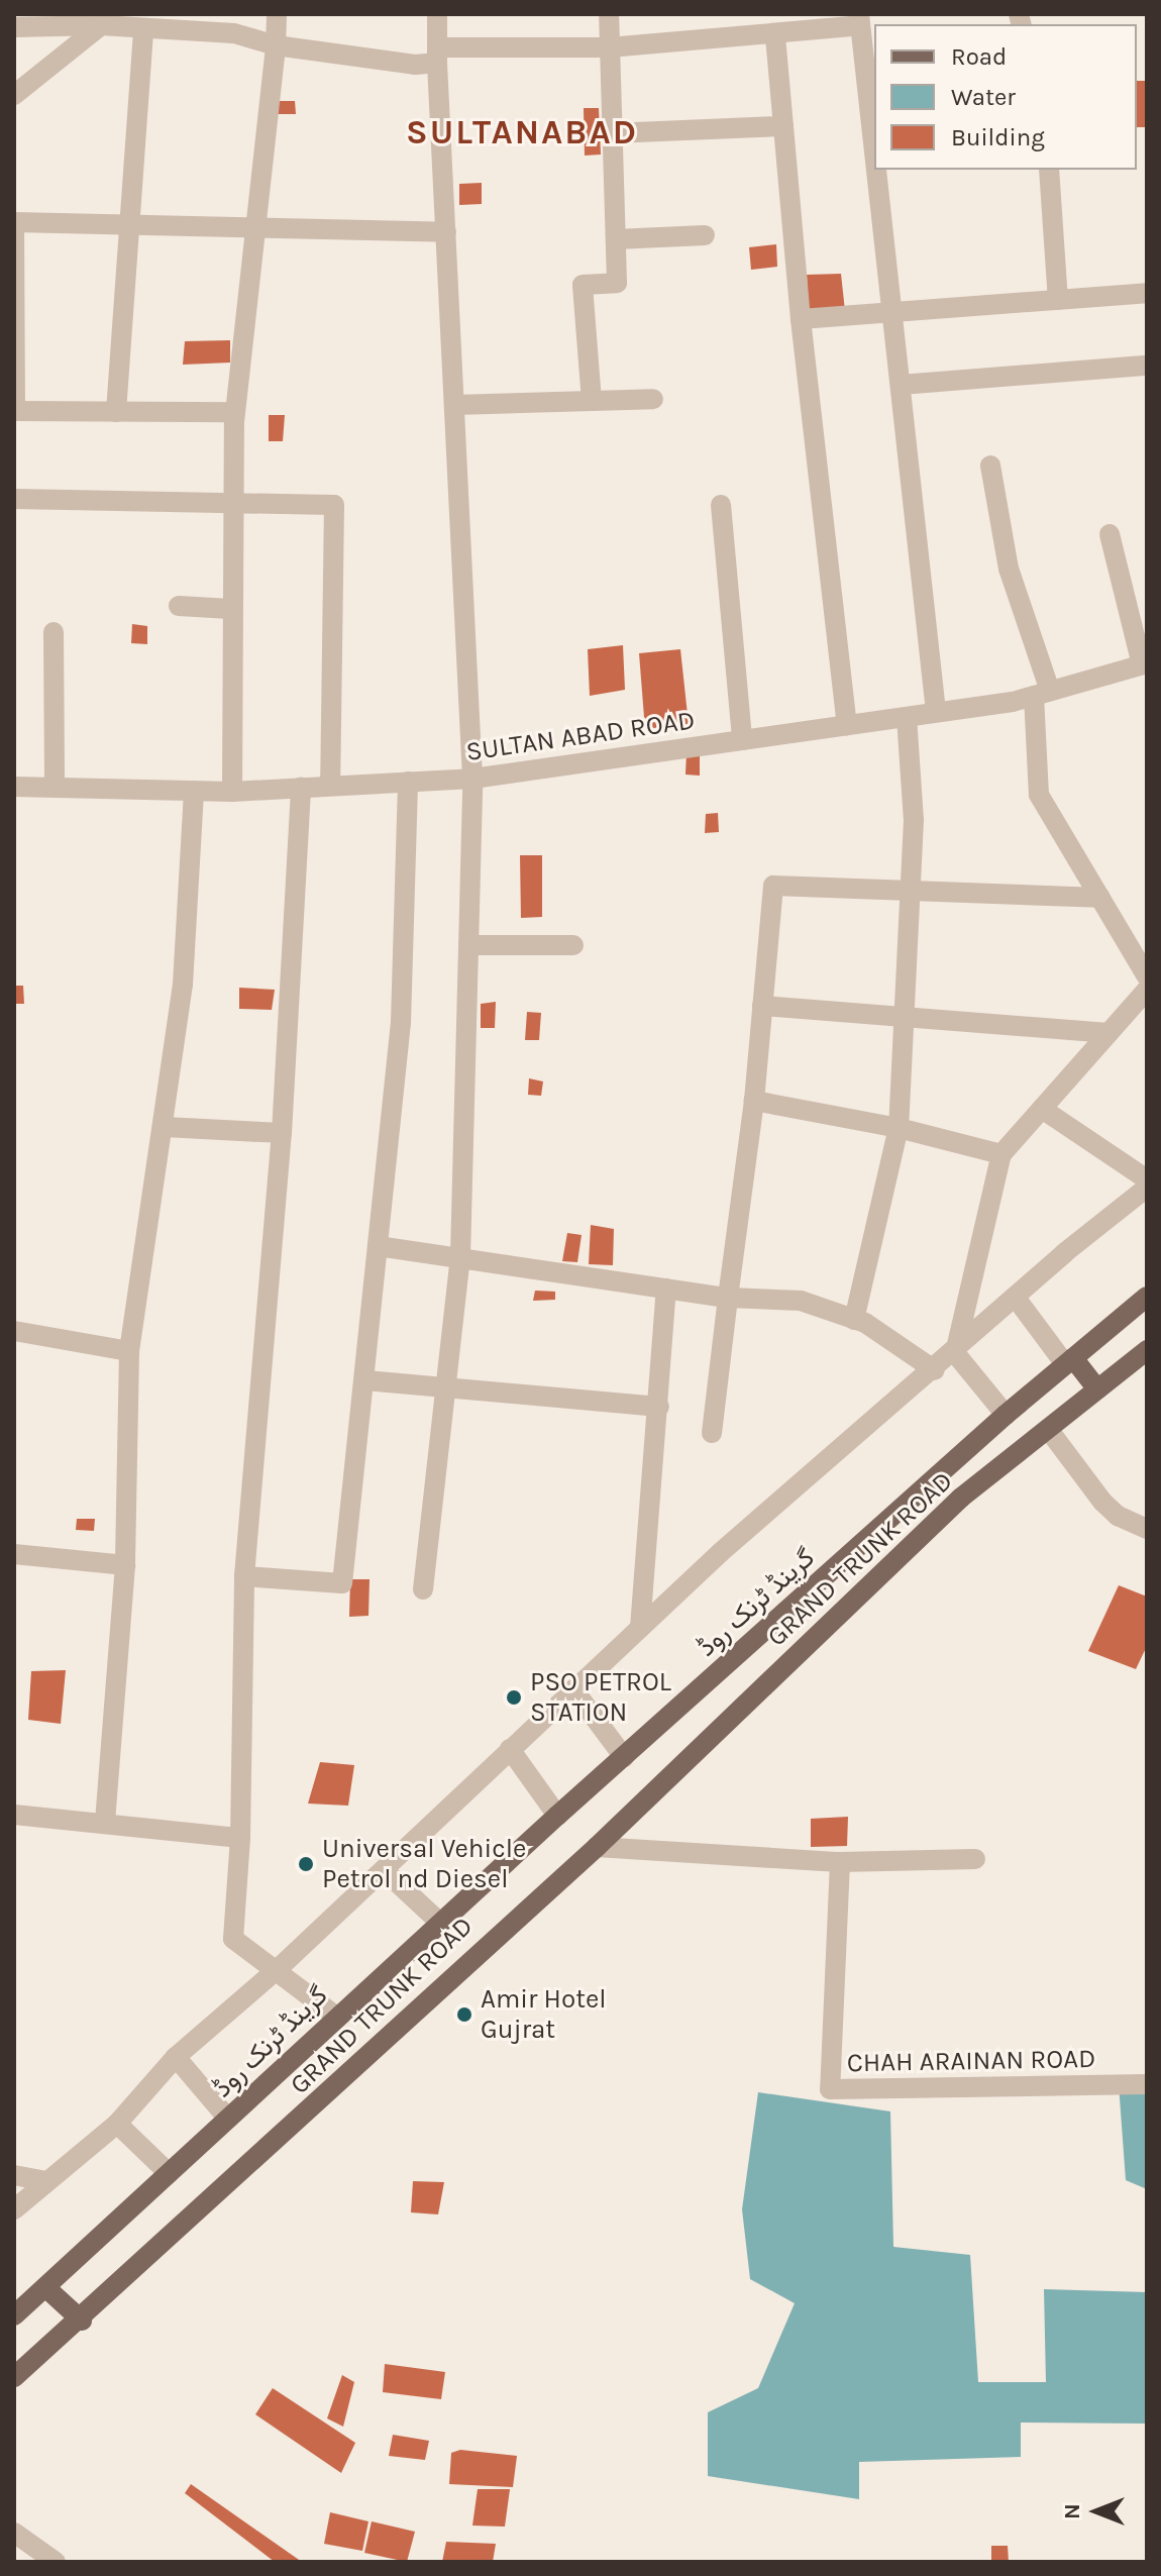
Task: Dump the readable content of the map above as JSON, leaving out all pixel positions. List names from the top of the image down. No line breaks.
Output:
{"streets":{"main road":["GRAND TRUNK ROAD","گرینڈ ٹرنک روڈ"],"street":["SULTAN ABAD ROAD","CHAH ARAINAN ROAD"]},"districts":["SULTANABAD"],"places":["PSO PETROL STATION","Universal Vehicle Petrol nd Diesel","Amir Hotel Gujrat"],"legend":["Road","Water","Building"],"north":"left"}
